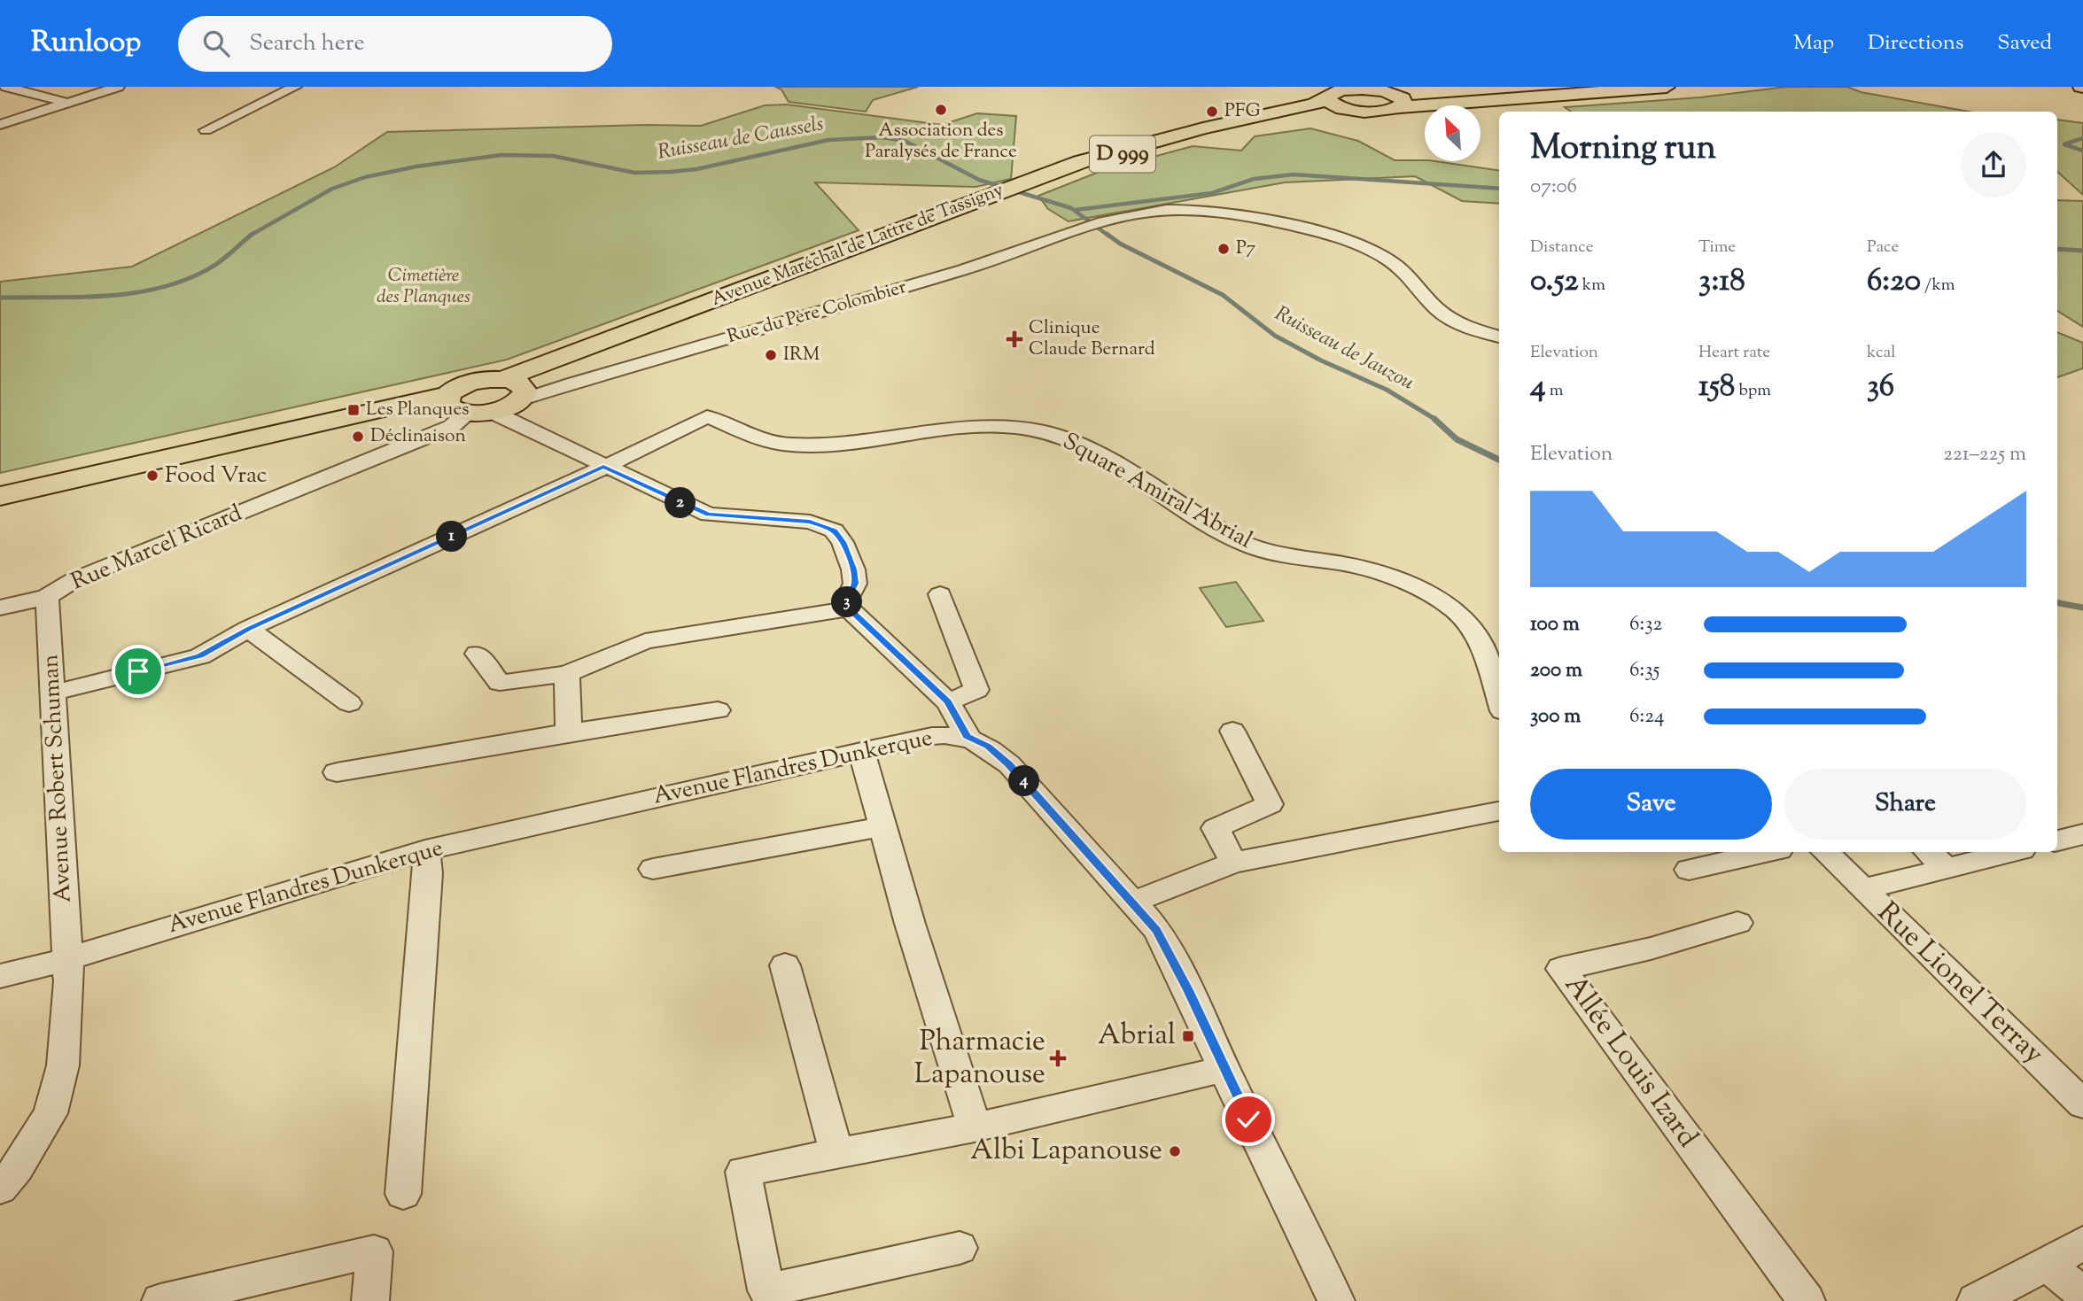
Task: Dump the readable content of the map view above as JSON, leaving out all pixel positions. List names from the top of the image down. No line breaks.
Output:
{"streets":{"main road":["D 999","Avenue Maréchal de Lattre de Tassigny"],"street":["Rue du Père Colombier","Square Amiral Abrial","Rue Marcel Ricard","Avenue Flandres Dunkerque","Avenue Robert Schuman","Rue Lionel Terray","Allée Louis Izard"]},"crossings":[["D 999","Avenue Maréchal de Lattre de Tassigny"],["Avenue Maréchal de Lattre de Tassigny","Rue du Père Colombier"],["Square Amiral Abrial","Avenue Robert Schuman"],["Rue Marcel Ricard","Avenue Robert Schuman"],["Avenue Flandres Dunkerque","Avenue Robert Schuman"]],"water":["Ruisseau de Caussels","Ruisseau de Jauzou"],"parks":["Cimetière des Planques"],"places":{"other":["Association des Paralysés de France","PFG","P7","IRM","Déclinaison","Food Vrac","Albi Lapanouse"],"health":["Clinique Claude Bernard","Pharmacie Lapanouse"],"transit":["Les Planques","Abrial"]},"north":"top left","page":{"header":"Runloop","search":"Search here","nav":["Map","Directions","Saved"],"heading":["Morning run","07:06"],"stats":[["Distance","0.52 km"],["Time","3:18"],["Pace","6:20 /km"],["Elevation","4 m"],["Heart rate","158 bpm"],["kcal","36"]],"chart":["Elevation","221–225 m"],"pins":["2","1","3","4"],"list":[{"name":"100 m","note":"6:32"},{"name":"200 m","note":"6:35"},{"name":"300 m","note":"6:24"}],"buttons":["Save","Share"]}}
